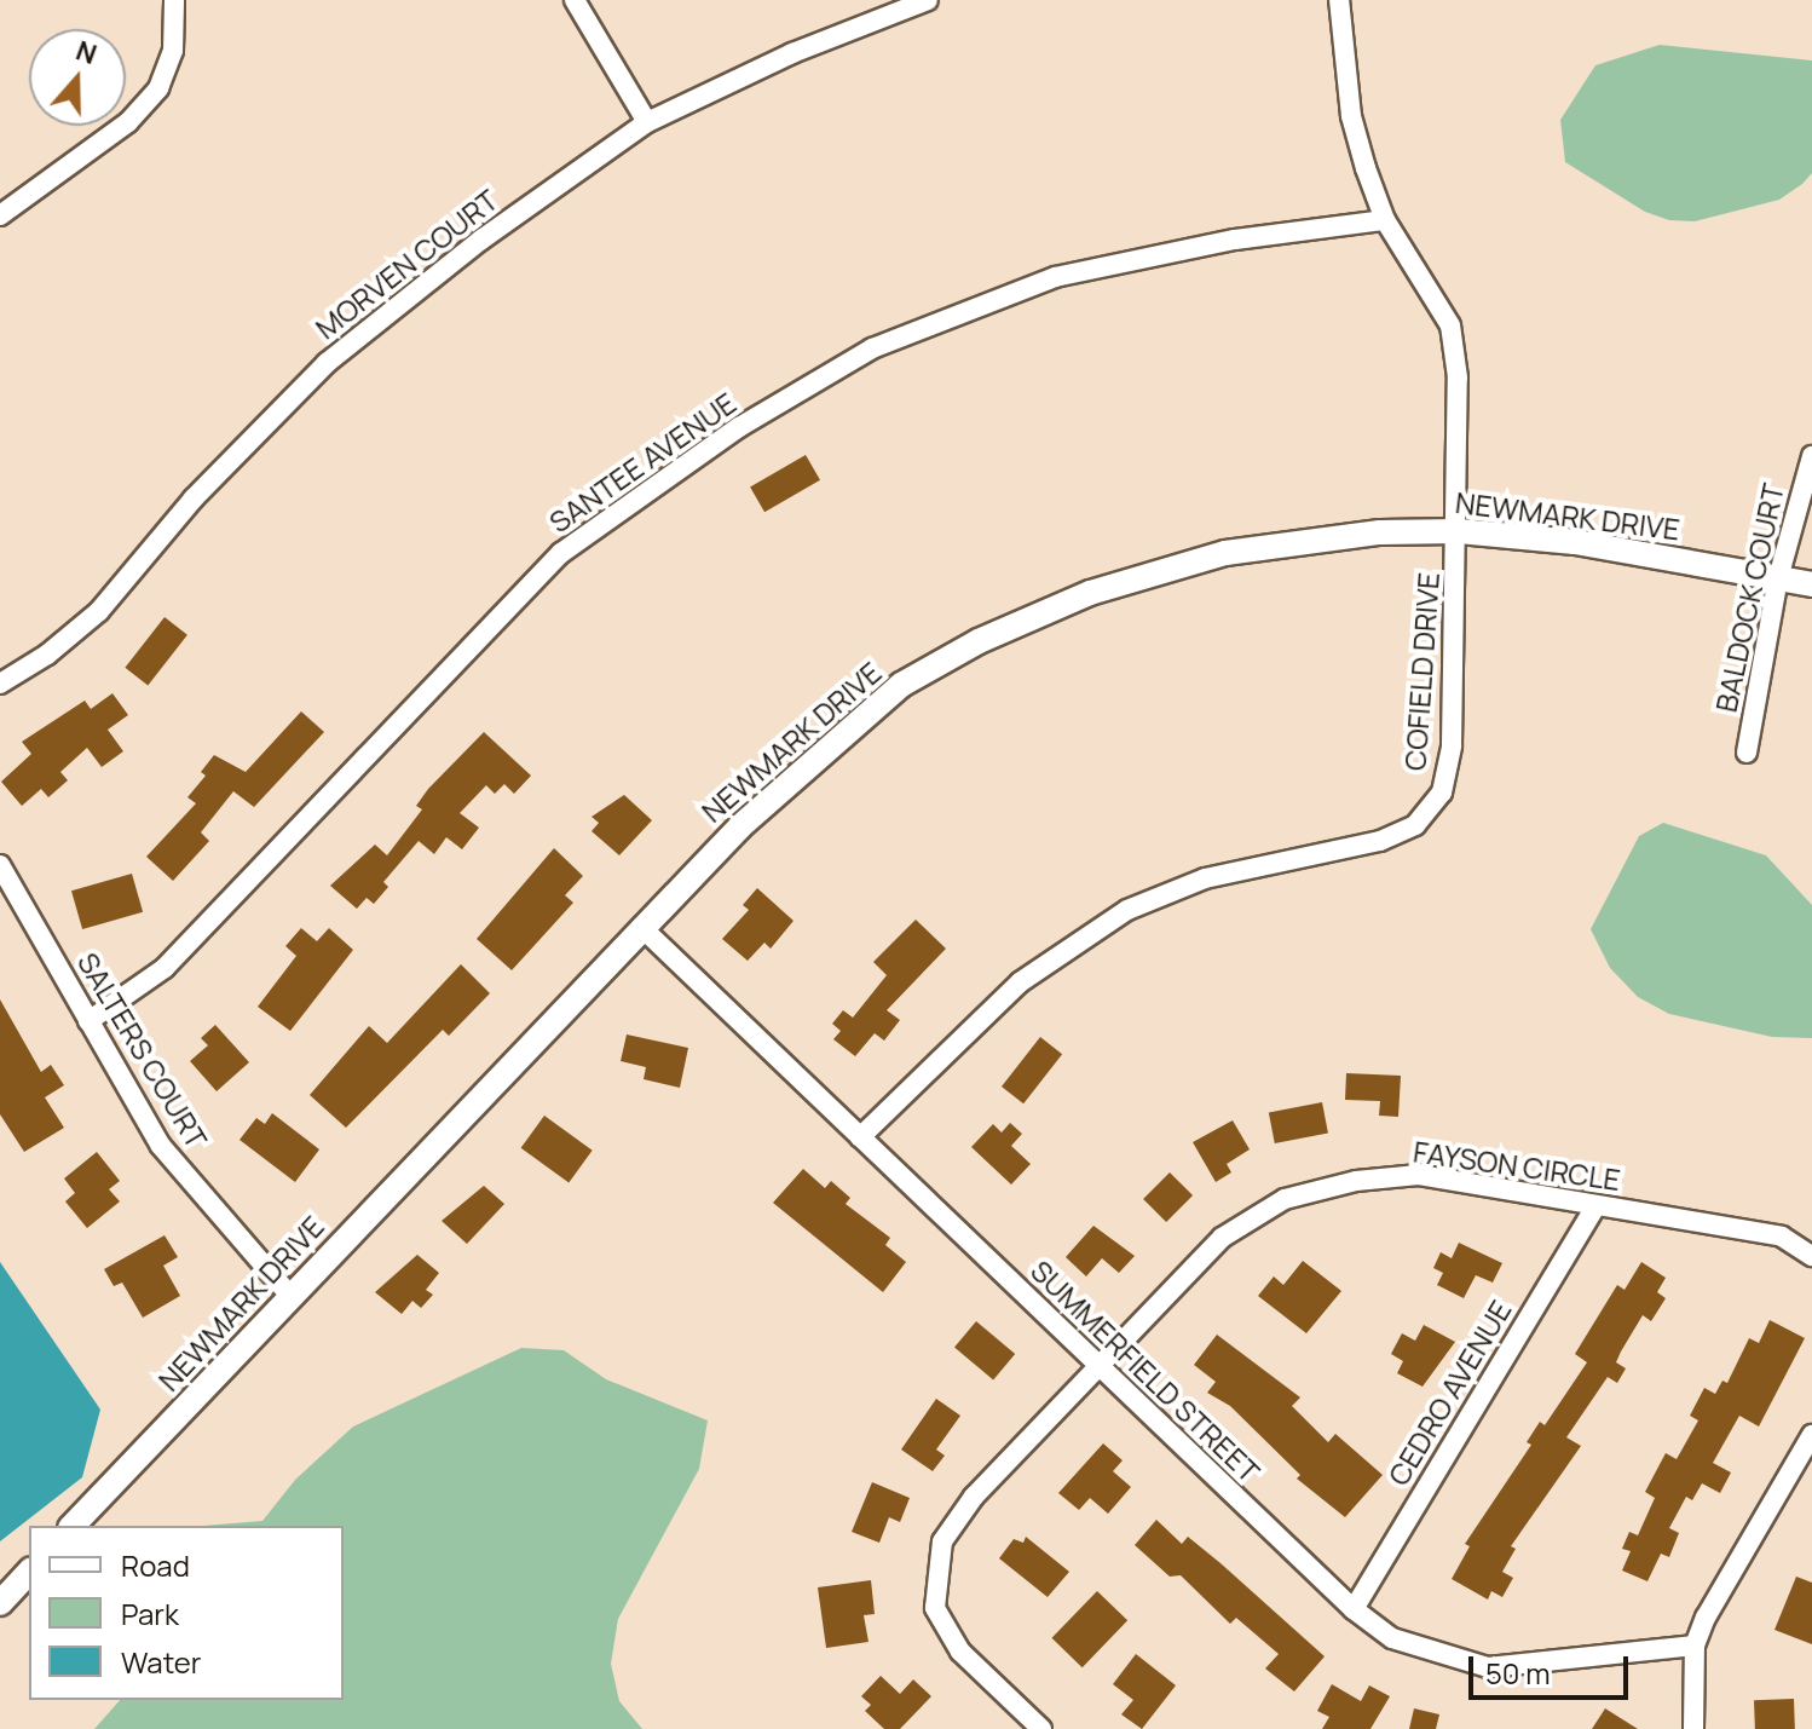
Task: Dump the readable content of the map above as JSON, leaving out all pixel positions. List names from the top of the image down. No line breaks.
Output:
{"streets":{"street":["MORVEN COURT","SANTEE AVENUE","NEWMARK DRIVE","BALDOCK COURT","COFIELD DRIVE","SALTERS COURT","FAYSON CIRCLE","SUMMERFIELD STREET","CEDRO AVENUE"]},"crossings":[["SANTEE AVENUE","COFIELD DRIVE"],["SANTEE AVENUE","SALTERS COURT"],["NEWMARK DRIVE","BALDOCK COURT"],["NEWMARK DRIVE","COFIELD DRIVE"],["NEWMARK DRIVE","SALTERS COURT"],["NEWMARK DRIVE","SUMMERFIELD STREET"],["COFIELD DRIVE","SUMMERFIELD STREET"],["FAYSON CIRCLE","SUMMERFIELD STREET"],["FAYSON CIRCLE","CEDRO AVENUE"],["SUMMERFIELD STREET","CEDRO AVENUE"]],"legend":["Road","Park","Water"],"scale_bar":"50 m","north":"top"}
